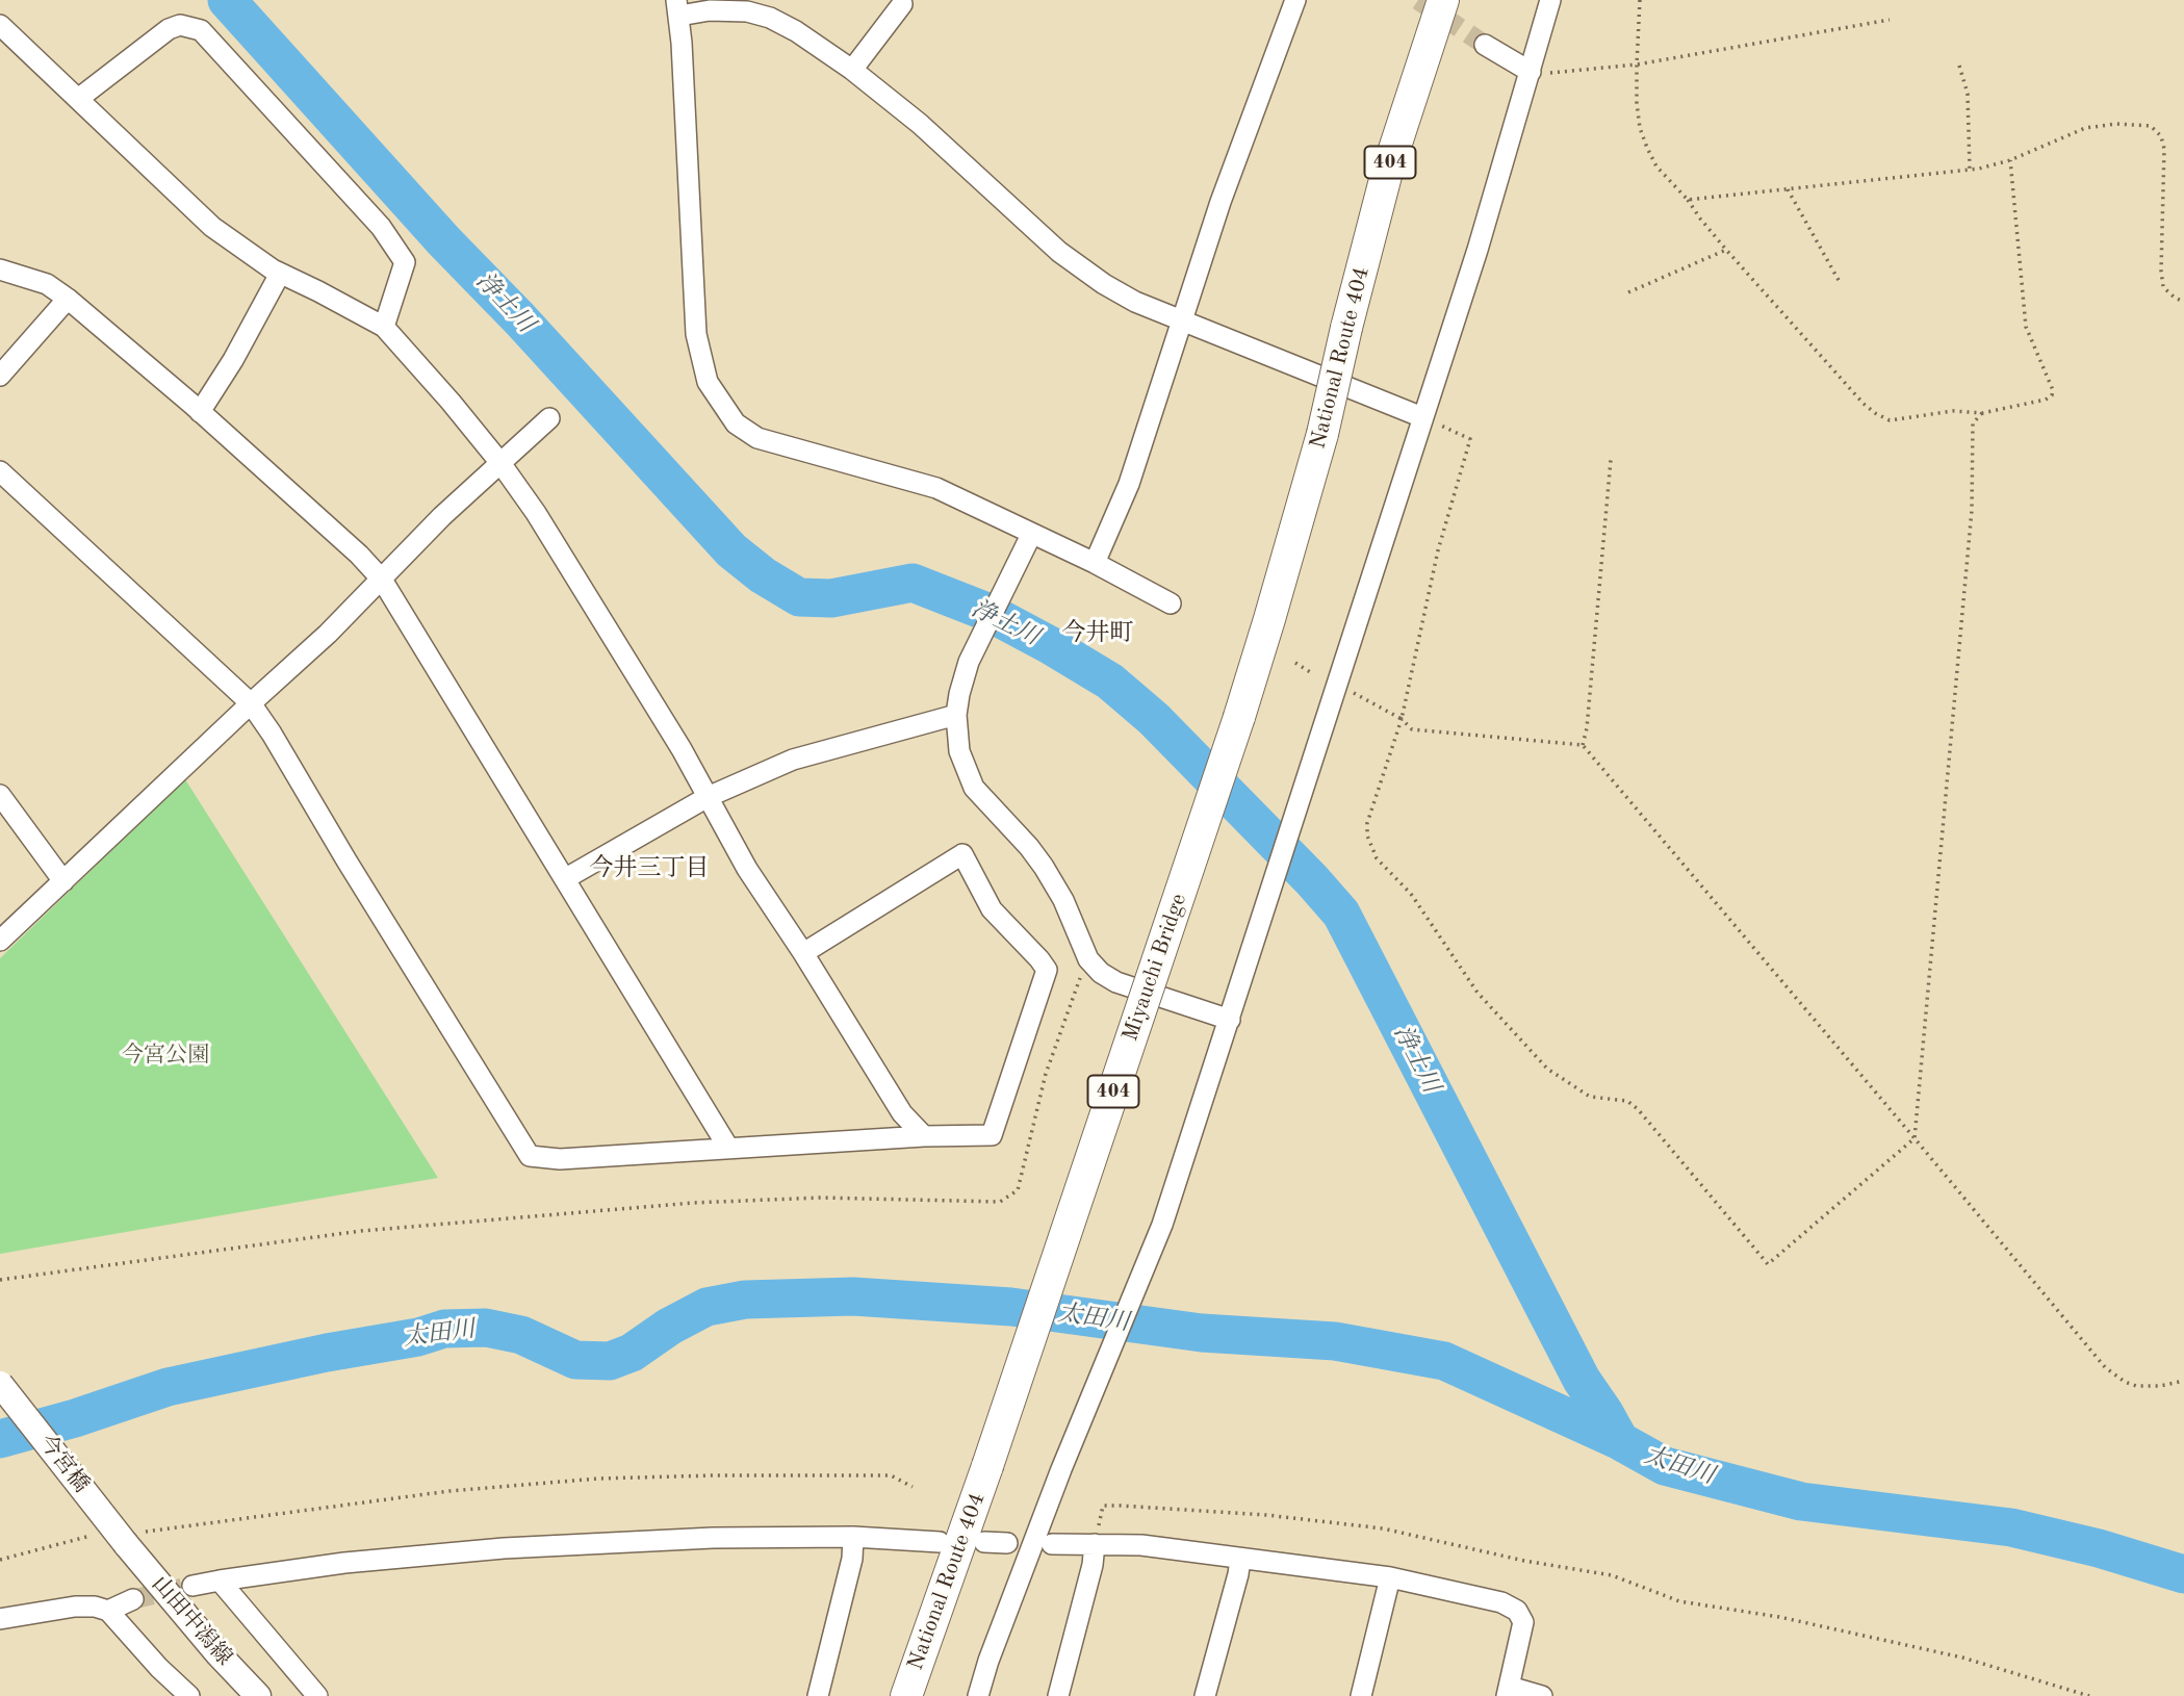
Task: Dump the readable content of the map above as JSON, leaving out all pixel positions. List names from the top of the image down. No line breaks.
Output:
{"streets":{"highway":["404","National Route 404","Miyauchi Bridge"],"main road":["今宮橋","山田中潟線"]},"crossings":[["National Route 404","Miyauchi Bridge"],["今宮橋","山田中潟線"]],"districts":["今井町","今井三丁目"],"water":["浄土川","太田川"],"parks":["今宮公園"]}
